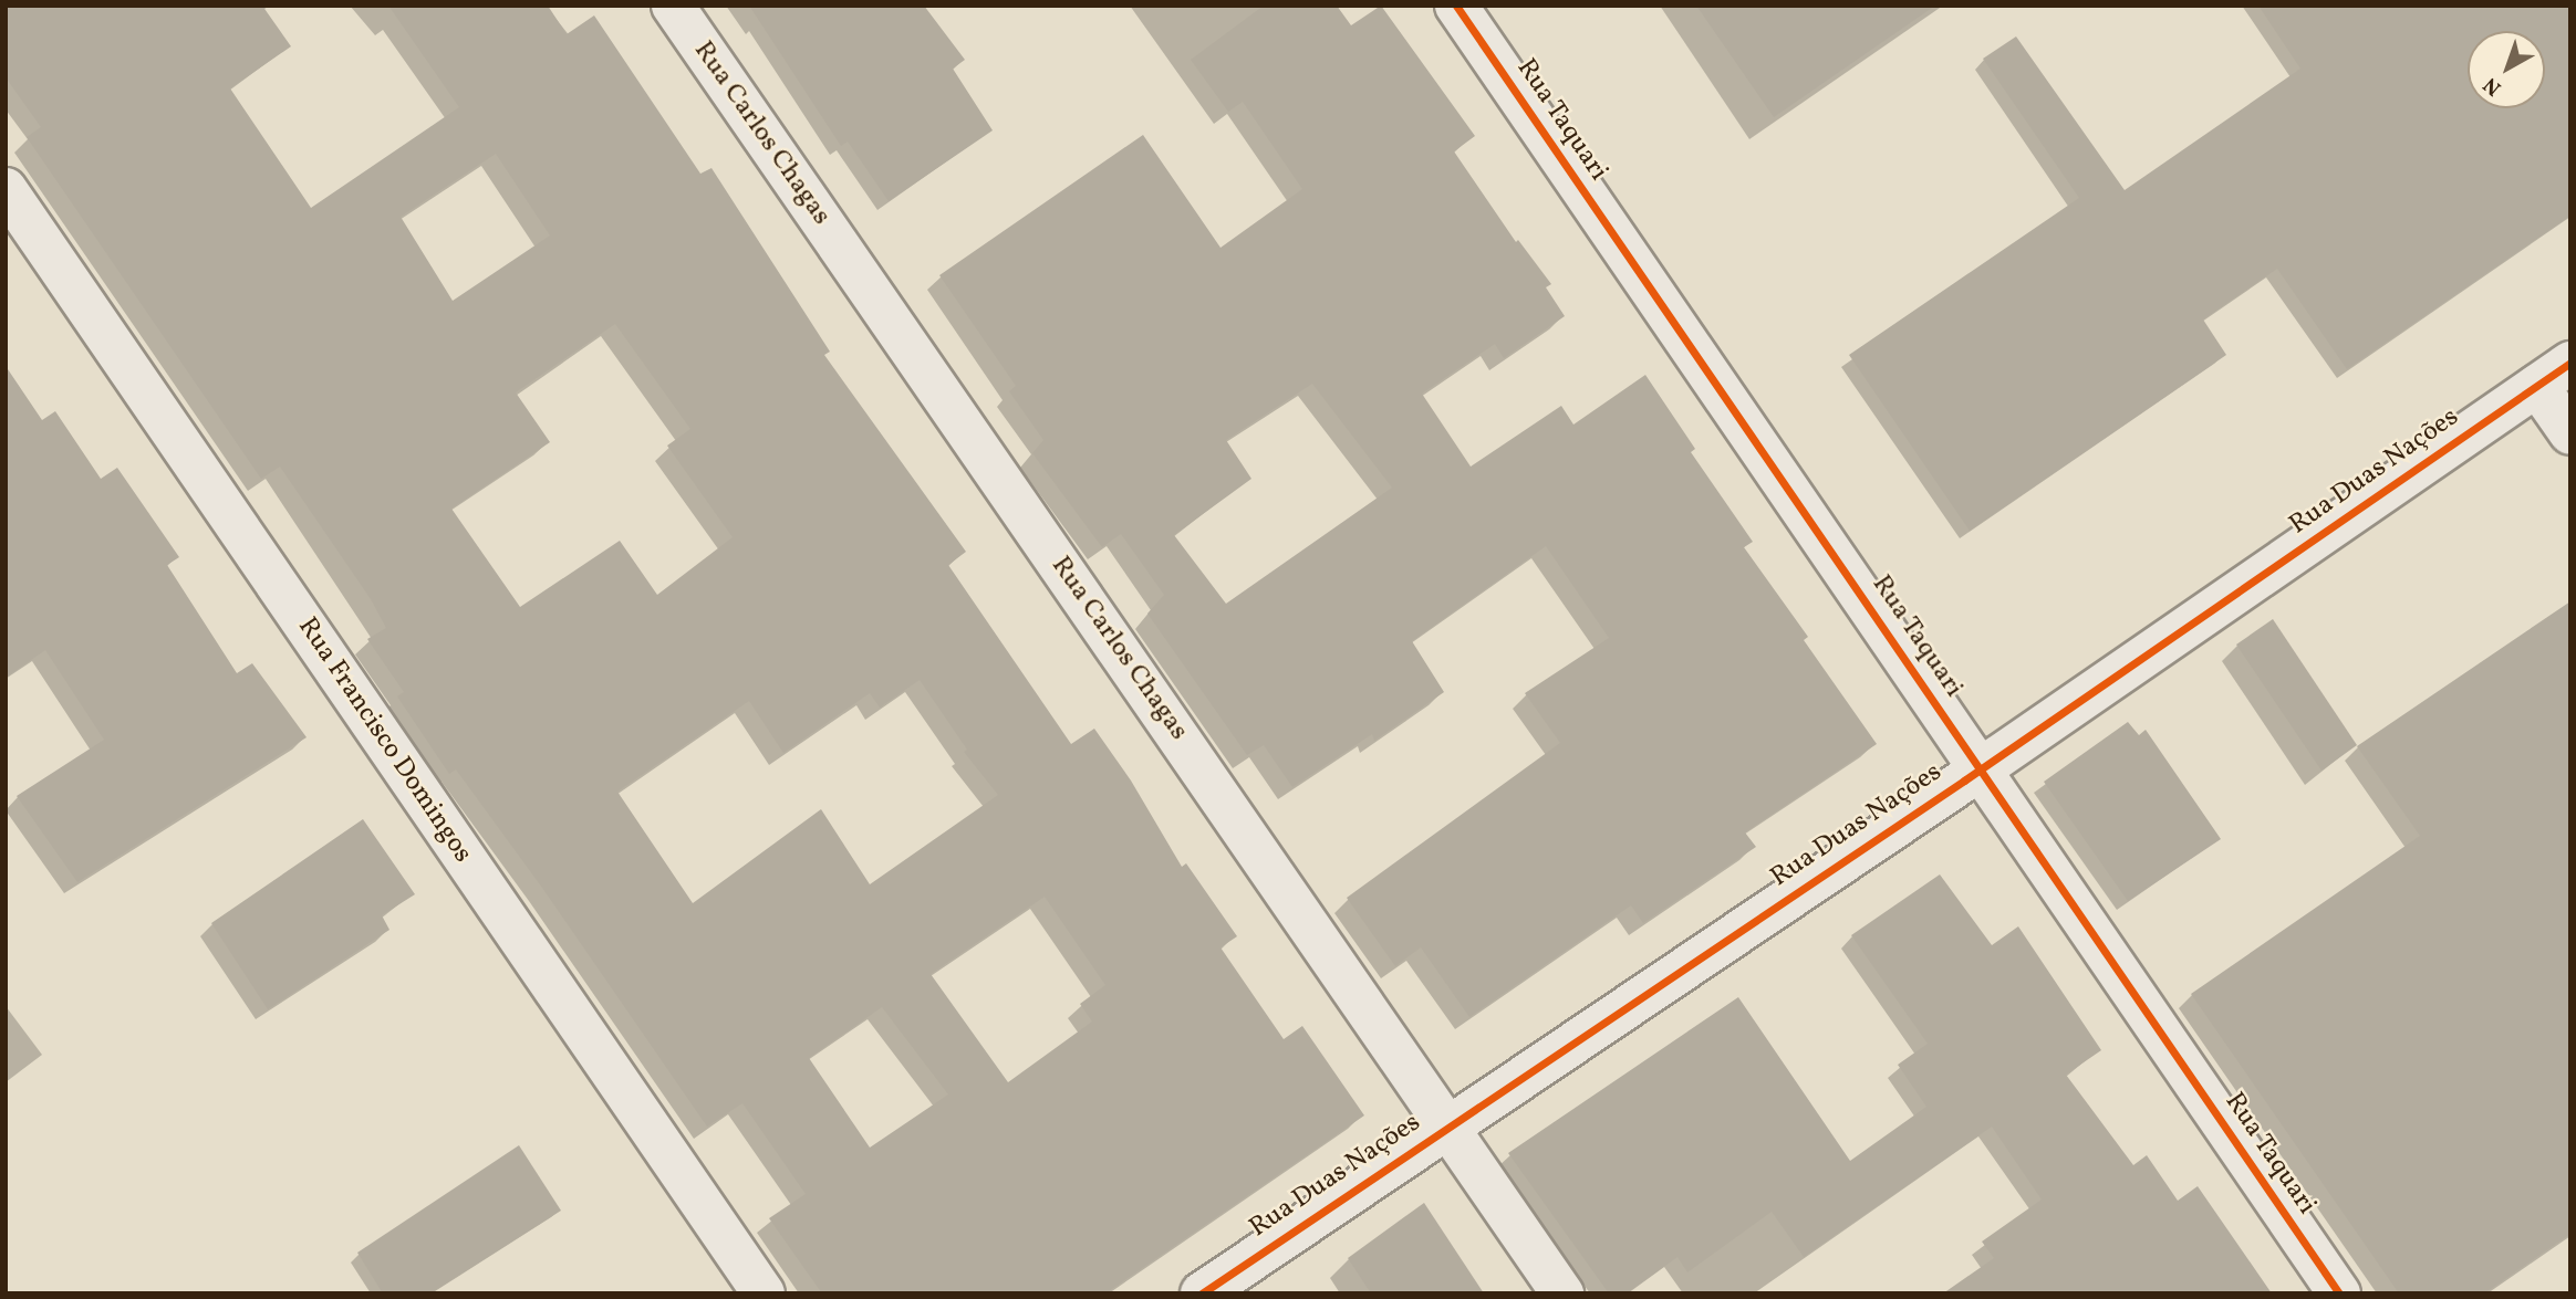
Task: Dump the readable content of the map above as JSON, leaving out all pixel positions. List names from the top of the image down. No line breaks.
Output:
{"streets":{"street":["Rua Taquari","Rua Carlos Chagas","Rua Duas Nações","Rua Francisco Domingos"]},"crossings":[["Rua Taquari","Rua Duas Nações"],["Rua Carlos Chagas","Rua Duas Nações"]],"north":"bottom left"}
